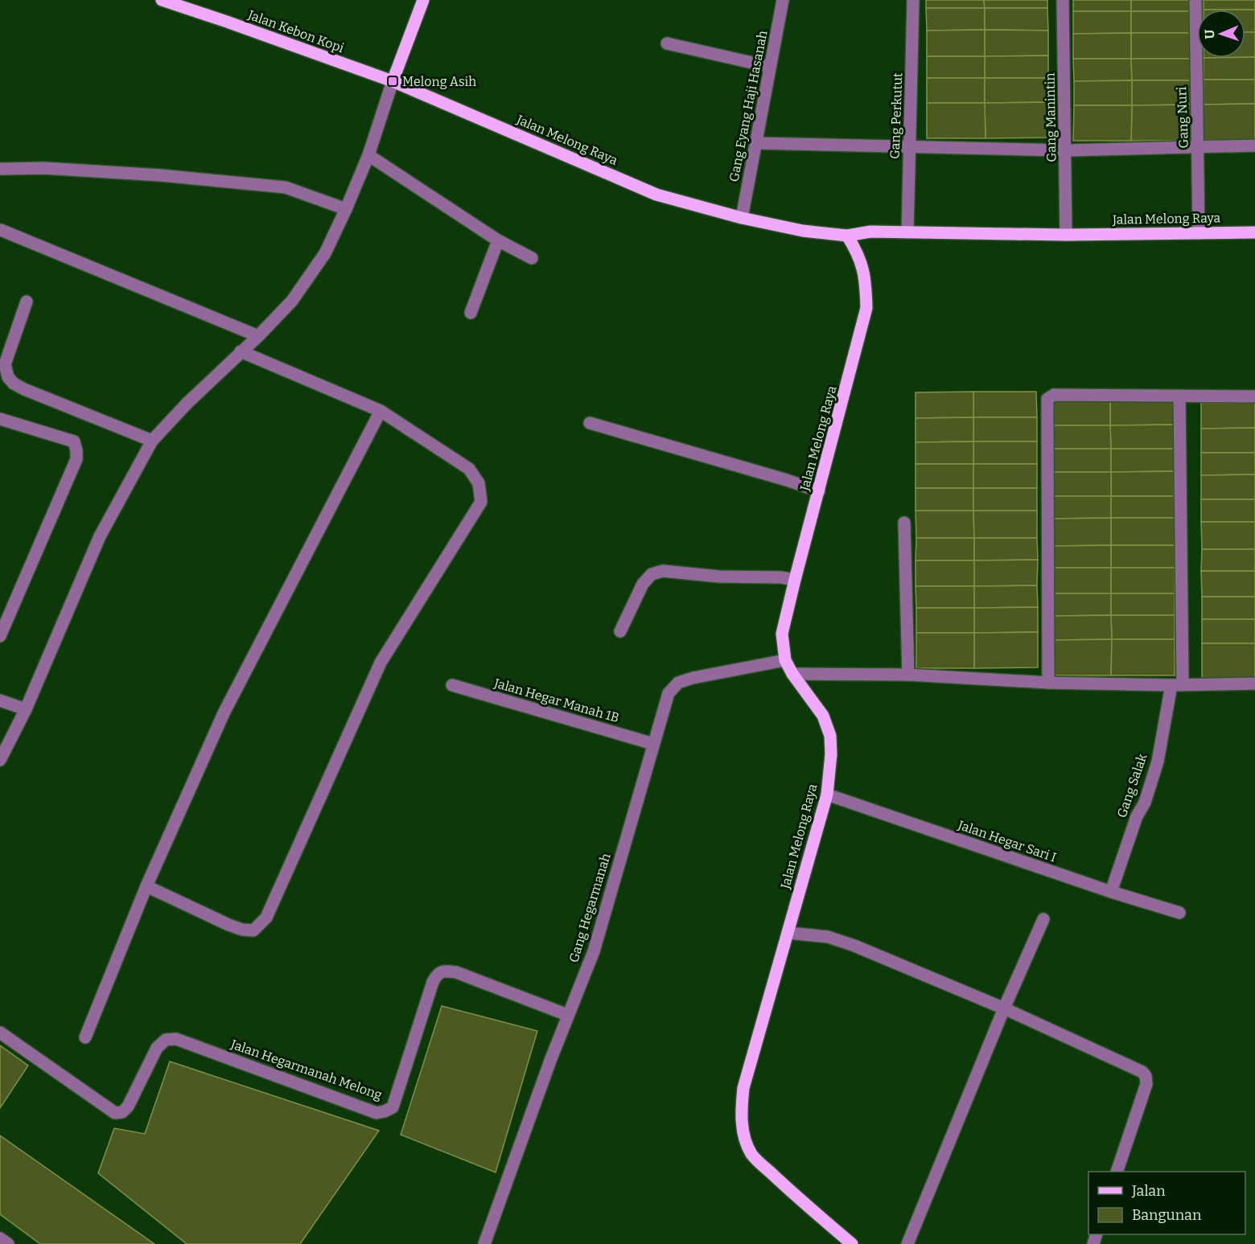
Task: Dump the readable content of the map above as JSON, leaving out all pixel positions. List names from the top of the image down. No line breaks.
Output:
{"streets":{"main road":["Jalan Kebon Kopi","Jalan Melong Raya"],"street":["Gang Eyang Haji Hasanah","Gang Perkutut","Gang Manintin","Gang Nuri","Jalan Hegar Manah 1B","Gang Salak","Jalan Hegar Sari I","Gang Hegarmanah","Jalan Hegarmanah Melong"]},"crossings":[["Jalan Kebon Kopi","Jalan Melong Raya"],["Gang Eyang Haji Hasanah","Jalan Melong Raya"],["Gang Perkutut","Jalan Melong Raya"],["Gang Manintin","Jalan Melong Raya"],["Gang Nuri","Jalan Melong Raya"],["Jalan Melong Raya","Jalan Hegar Sari I"],["Jalan Melong Raya","Gang Hegarmanah"],["Jalan Hegar Manah 1B","Gang Hegarmanah"],["Gang Salak","Jalan Hegar Sari I"],["Gang Hegarmanah","Jalan Hegarmanah Melong"]],"places":{"transit":["Melong Asih"]},"legend":["Jalan","Bangunan"],"north":"left"}
